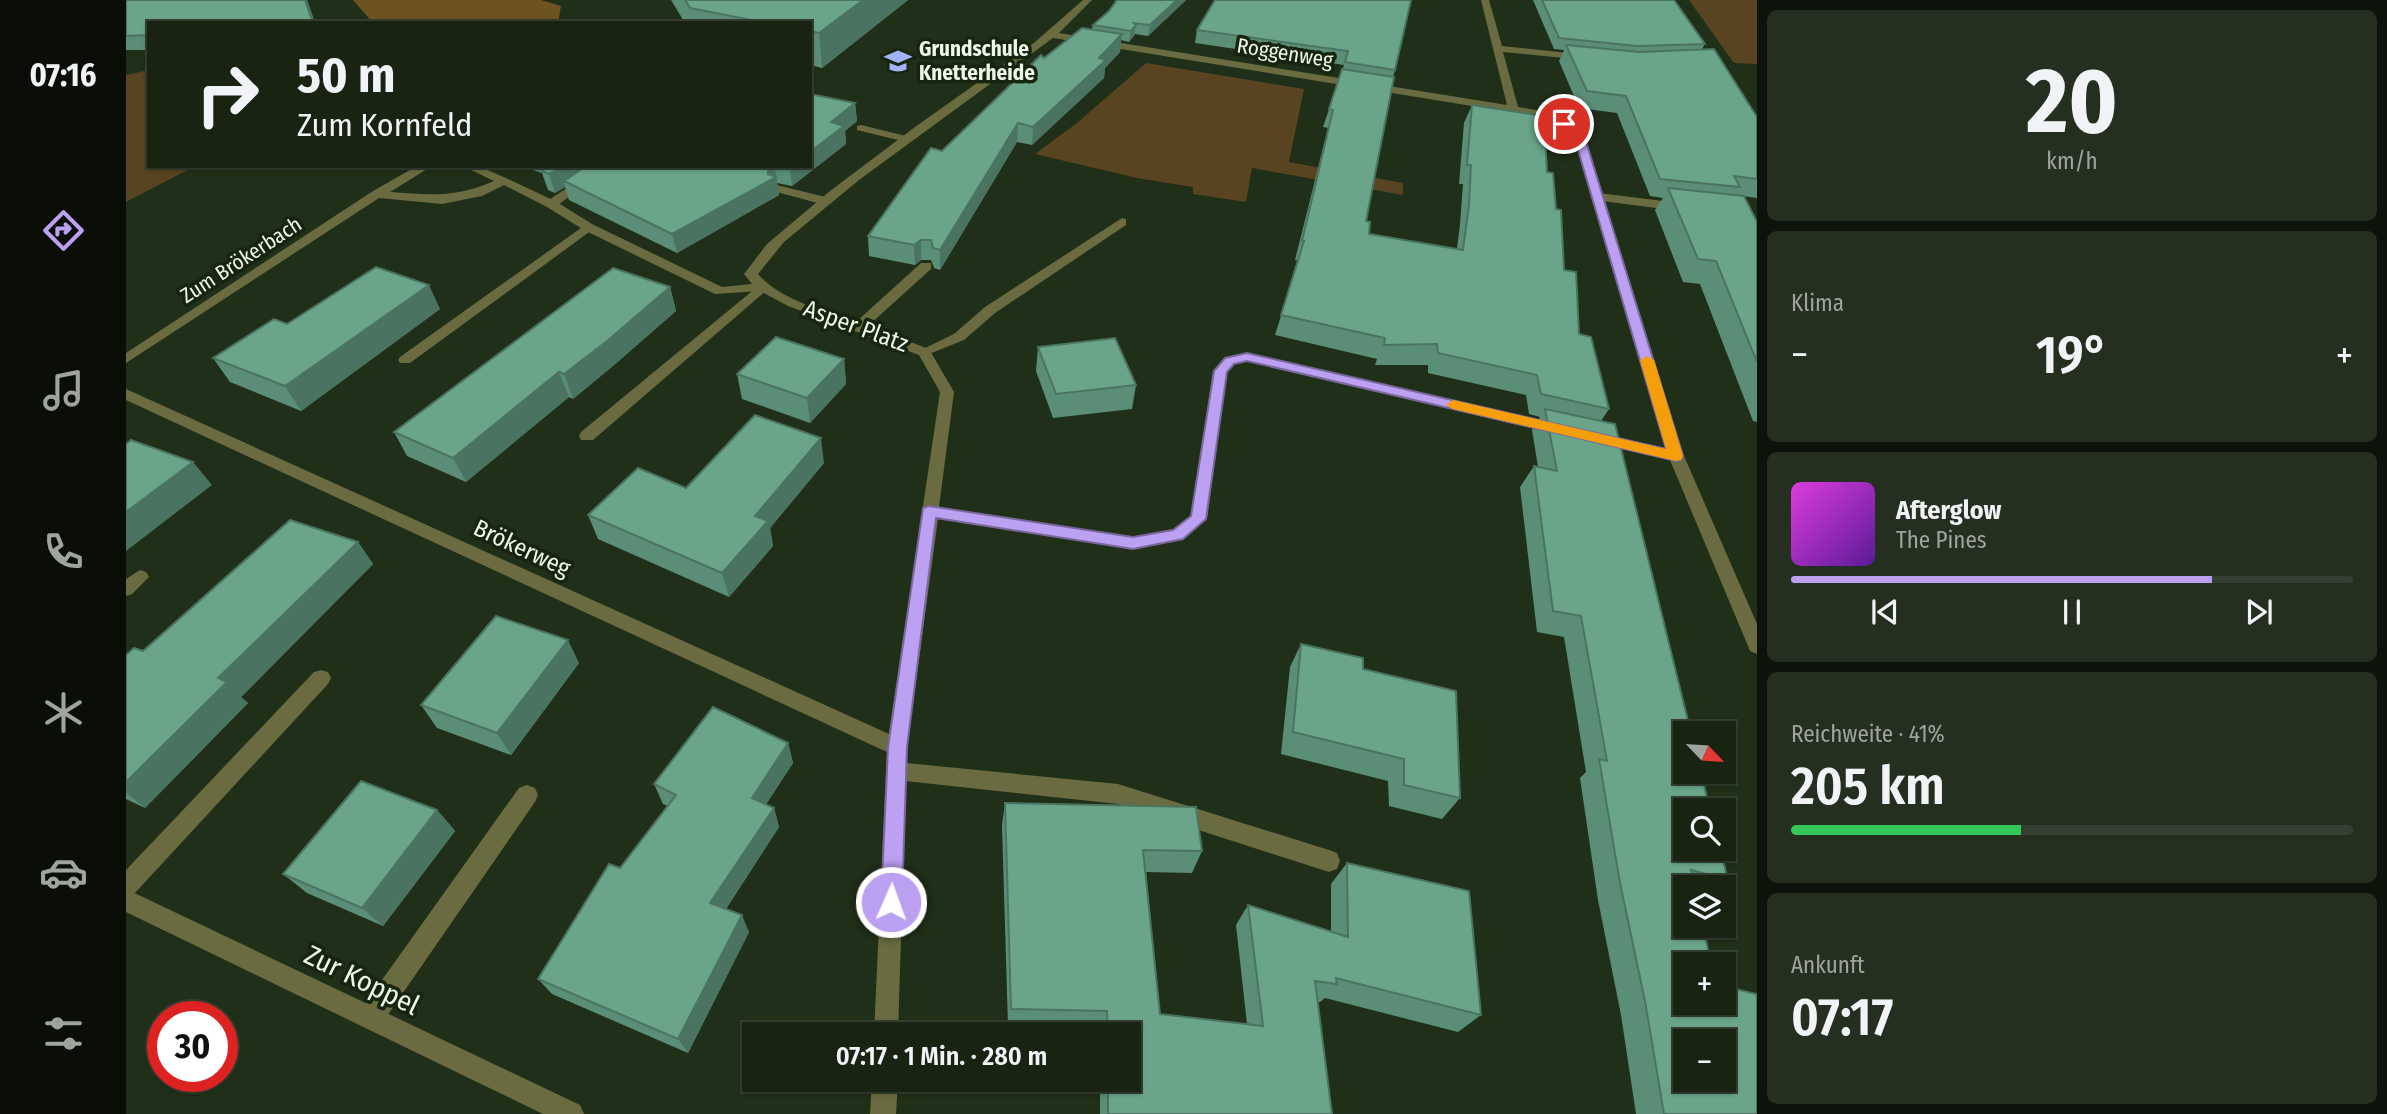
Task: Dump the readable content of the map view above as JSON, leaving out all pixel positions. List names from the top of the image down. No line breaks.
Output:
{"streets":{"street":["Roggenweg","Zum Brökerbach","Asper Platz","Brökerweg","Zur Koppel"]},"crossings":[["Asper Platz","Brökerweg"]],"places":{"school or university":["Grundschule Knetterheide"]},"north":"bottom right","page":{"tabs":"07:16","tile":[["20","km/h"],"Klima",["Reichweite · 41%","205 km"],["Ankunft","07:17"]],"turn":["50 m","Zum Kornfeld"],"heat":["−","19°","+"],"song":["Afterglow","The Pines"],"map_buttons":["+","−"],"limit":"30","trip":"07:17 · 1 Min. · 280 m"}}
